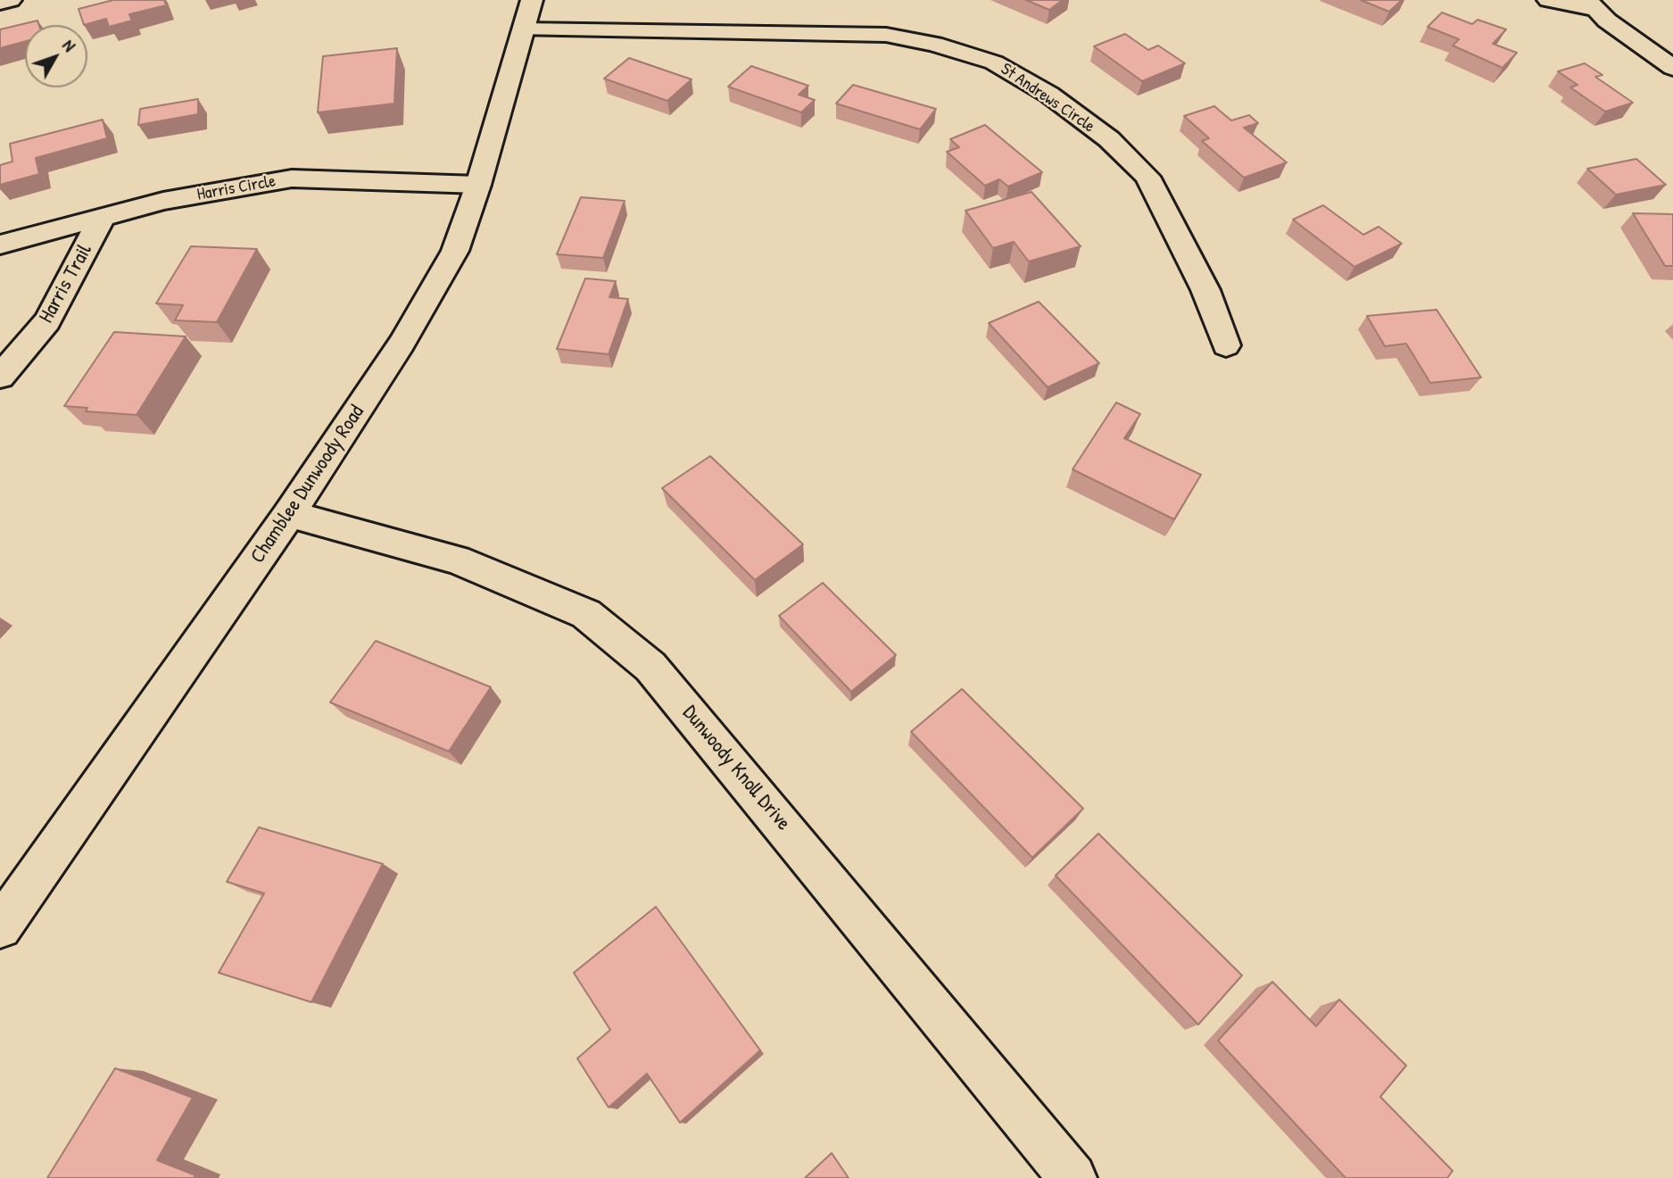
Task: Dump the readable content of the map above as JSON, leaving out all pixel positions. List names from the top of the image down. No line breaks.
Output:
{"streets":{"street":["St Andrews Circle","Harris Circle","Harris Trail","Chamblee Dunwoody Road","Dunwoody Knoll Drive"]},"crossings":[["St Andrews Circle","Chamblee Dunwoody Road"],["Harris Circle","Harris Trail"],["Harris Circle","Chamblee Dunwoody Road"],["Chamblee Dunwoody Road","Dunwoody Knoll Drive"]],"north":"top right"}
